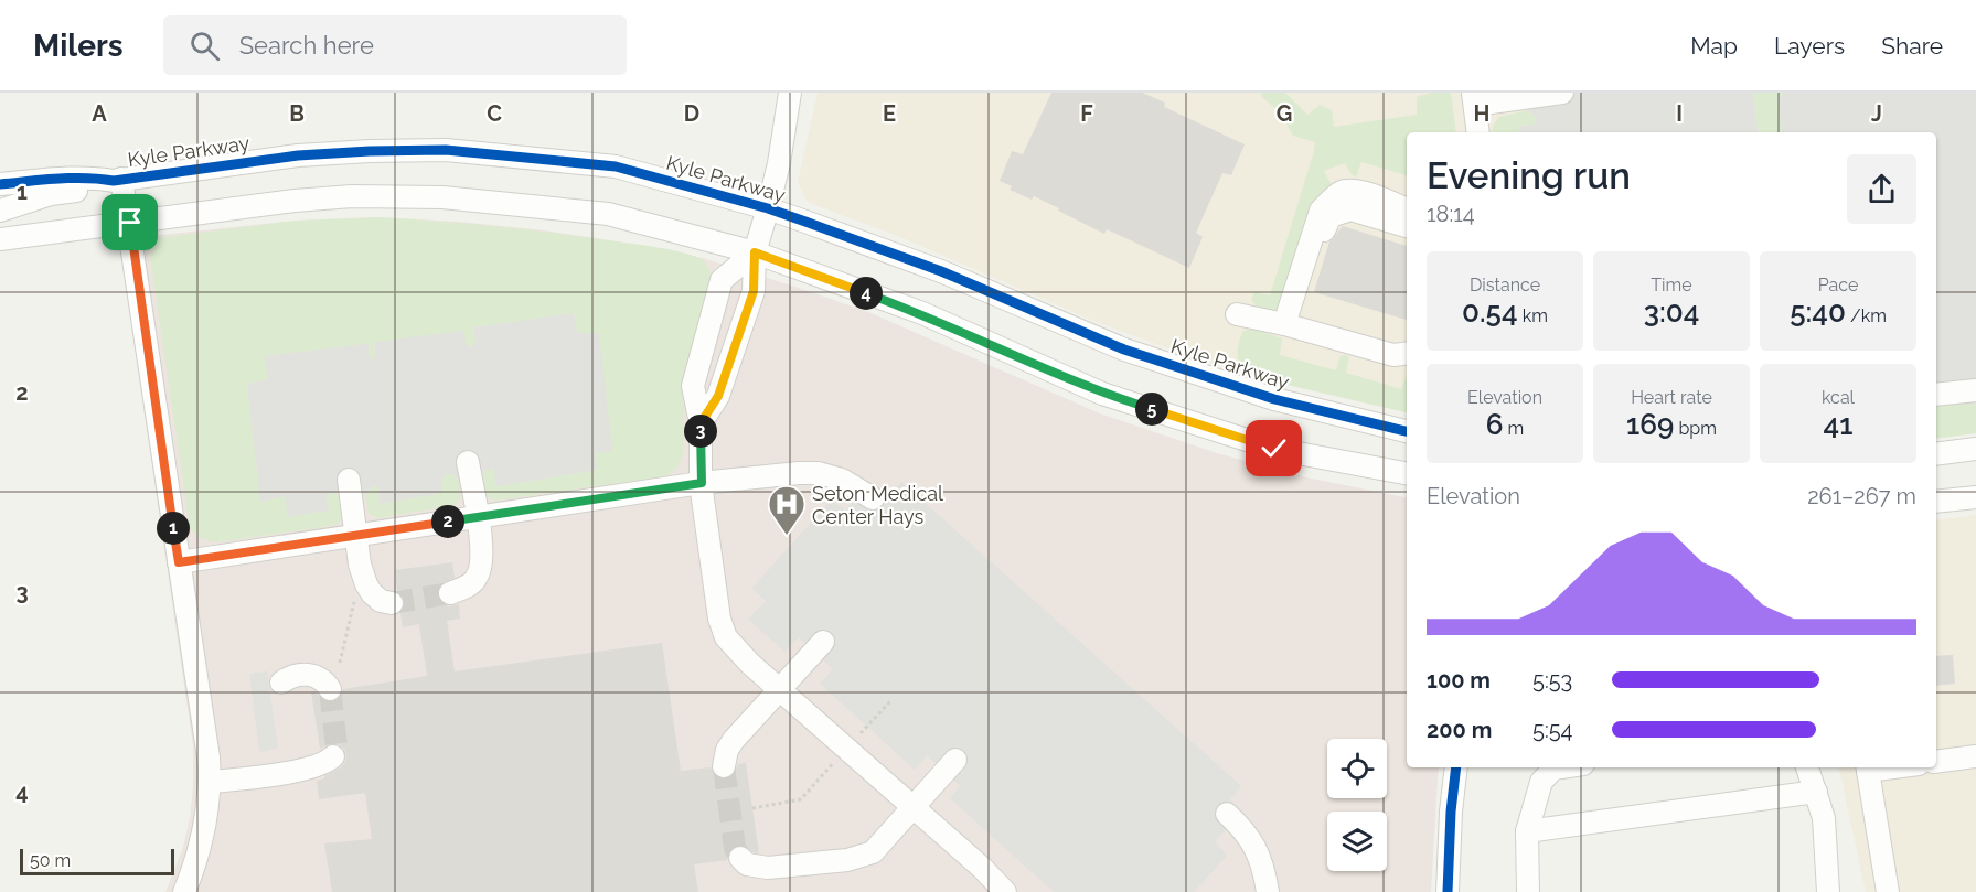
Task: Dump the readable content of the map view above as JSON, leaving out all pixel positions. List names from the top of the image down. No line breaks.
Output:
{"streets":{"street":["Kyle Parkway"]},"places":{"hospital":["Seton Medical Center Hays"]},"scale_bar":"50 m","page":{"header":"Milers","search":"Search here","nav":["Map","Layers","Share"],"heading":["Evening run","18:14"],"stats":[["Distance","0.54 km"],["Time","3:04"],["Pace","5:40 /km"],["Elevation","6 m"],["Heart rate","169 bpm"],["kcal","41"]],"pins":["4","5","3","2","1"],"chart":["Elevation","261–267 m"],"list":[{"name":"100 m","note":"5:53"},{"name":"200 m","note":"5:54"}],"scale":"50 m"},"grid":{"columns":["A","B","C","D","E","F","G","H","I","J"],"rows":["1","2","3","4"]}}
